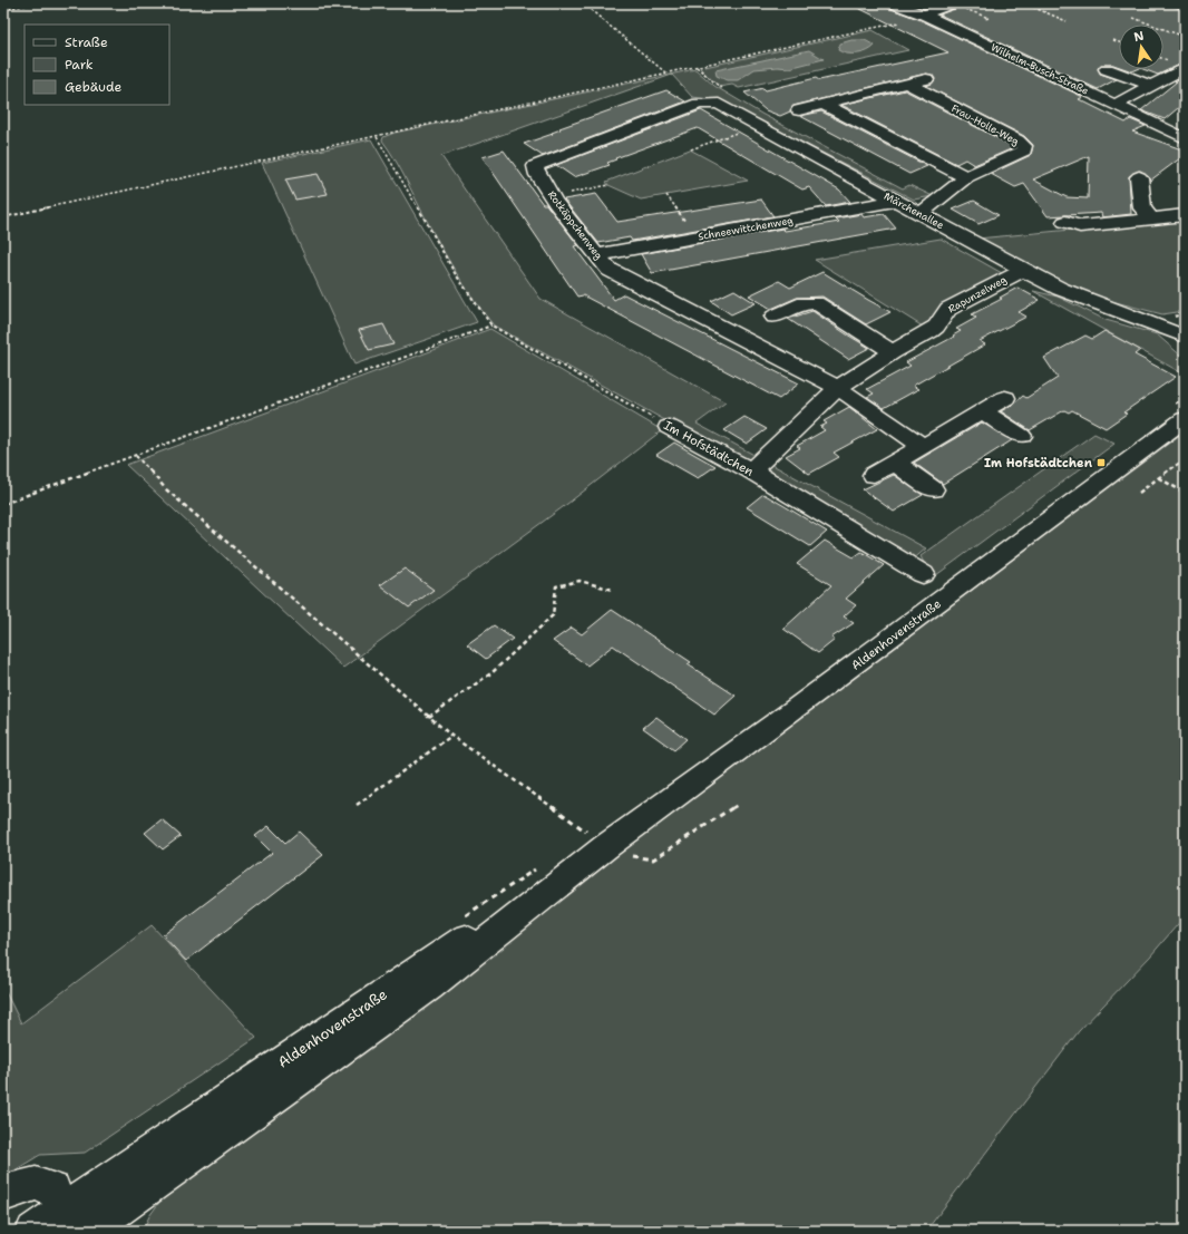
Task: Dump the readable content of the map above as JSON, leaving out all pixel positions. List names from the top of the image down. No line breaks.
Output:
{"streets":{"street":["Wilhelm-Busch-Straße","Frau-Holle-Weg","Märchenallee","Rotkäppchenweg","Schneewittchenweg","Rapunzelweg","Im Hofstädtchen","Aldenhovenstraße"]},"crossings":[["Frau-Holle-Weg","Märchenallee"],["Märchenallee","Rotkäppchenweg"],["Märchenallee","Schneewittchenweg"],["Märchenallee","Rapunzelweg"],["Rotkäppchenweg","Schneewittchenweg"],["Rotkäppchenweg","Rapunzelweg"],["Rapunzelweg","Im Hofstädtchen"]],"places":{"transit":["Im Hofstädtchen"]},"legend":["Straße","Park","Gebäude"],"north":"top"}
